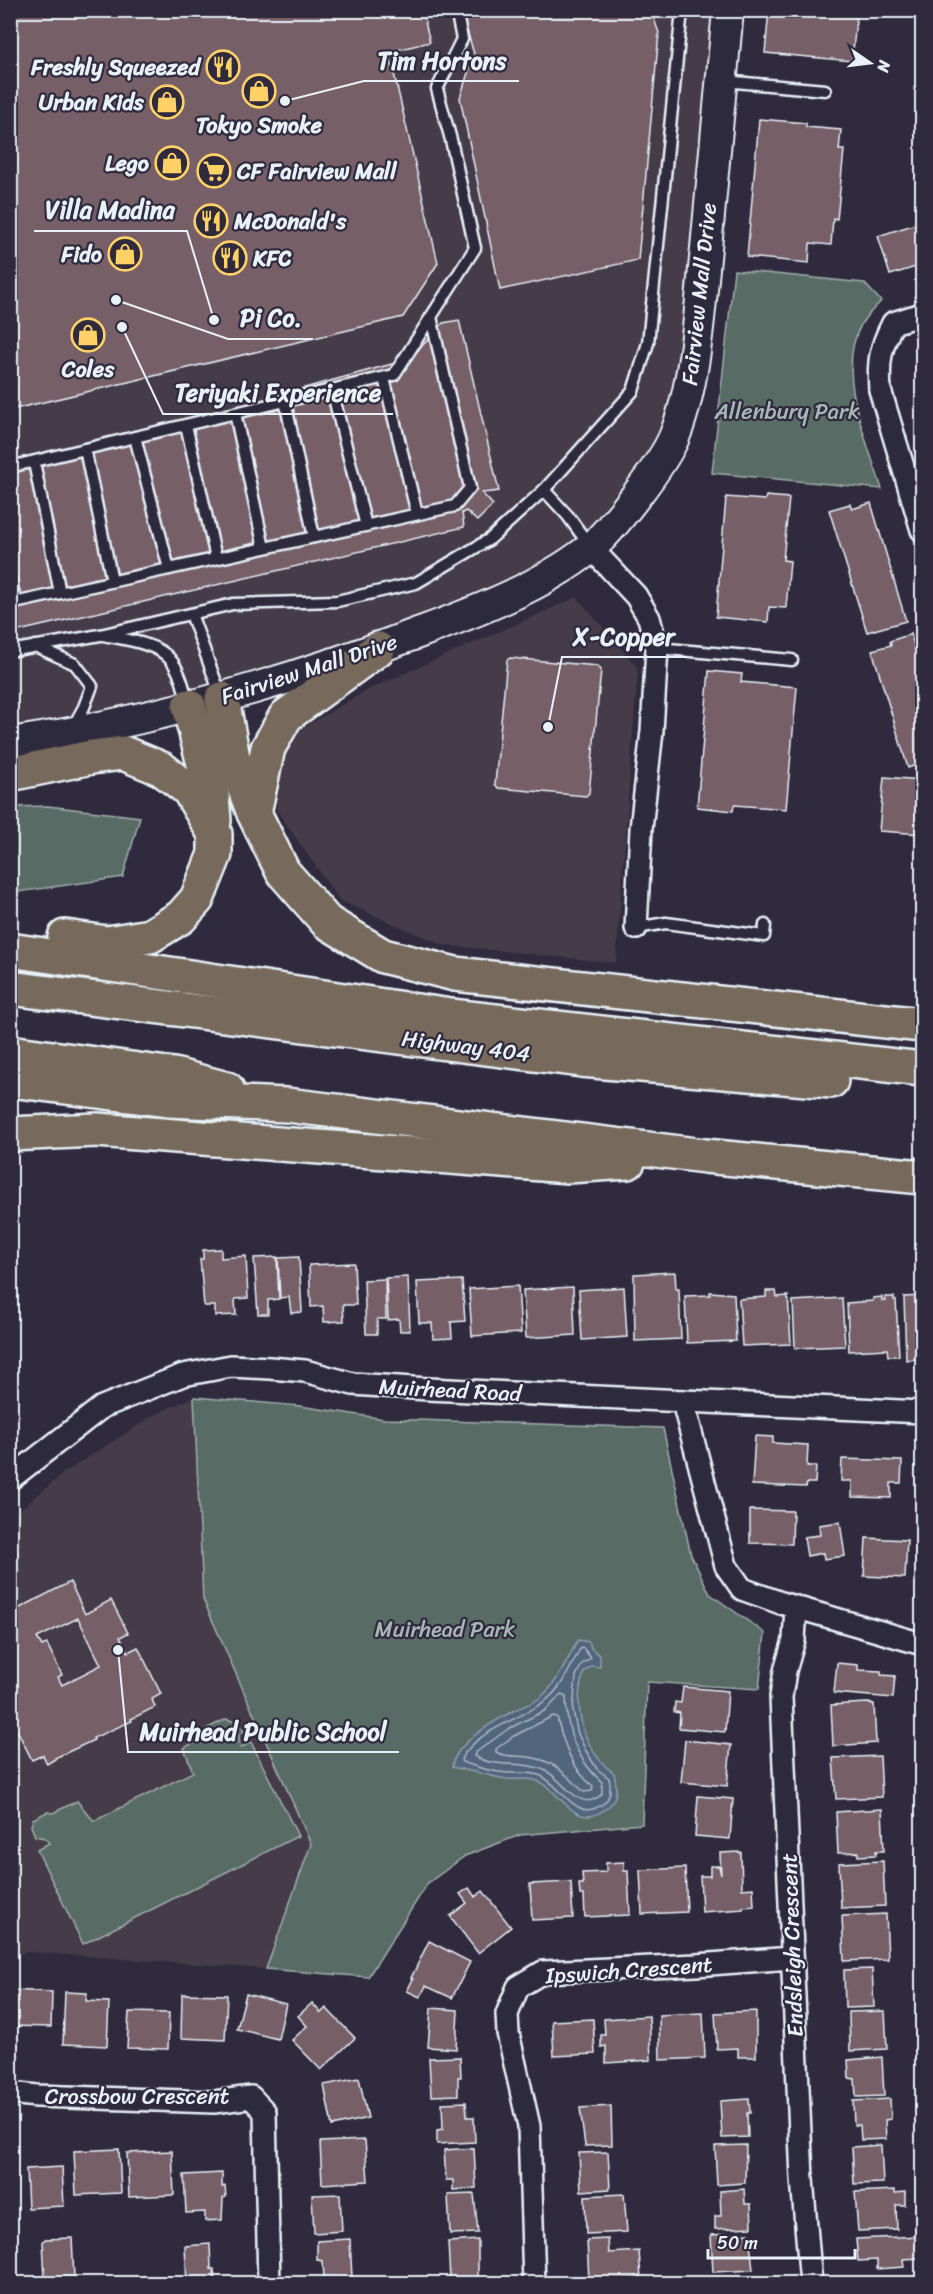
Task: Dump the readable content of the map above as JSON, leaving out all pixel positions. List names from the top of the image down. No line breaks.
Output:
{"streets":{"highway":["Highway 404"],"street":["Fairview Mall Drive","Muirhead Road","Endsleigh Crescent","Ipswich Crescent","Crossbow Crescent"]},"crossings":[["Endsleigh Crescent","Ipswich Crescent"]],"parks":["Allenbury Park","Muirhead Park"],"places":{"restaurant":["Freshly Squeezed","McDonald's","KFC"],"shop":["Tokyo Smoke","Urban Kids","Lego","Fido","Coles"],"other":["Tim Hortons","Pi Co.","Villa Madina","Teriyaki Experience","X-Copper","Muirhead Public School"],"supermarket":["CF Fairview Mall"]},"scale_bar":"50 m","north":"right"}
